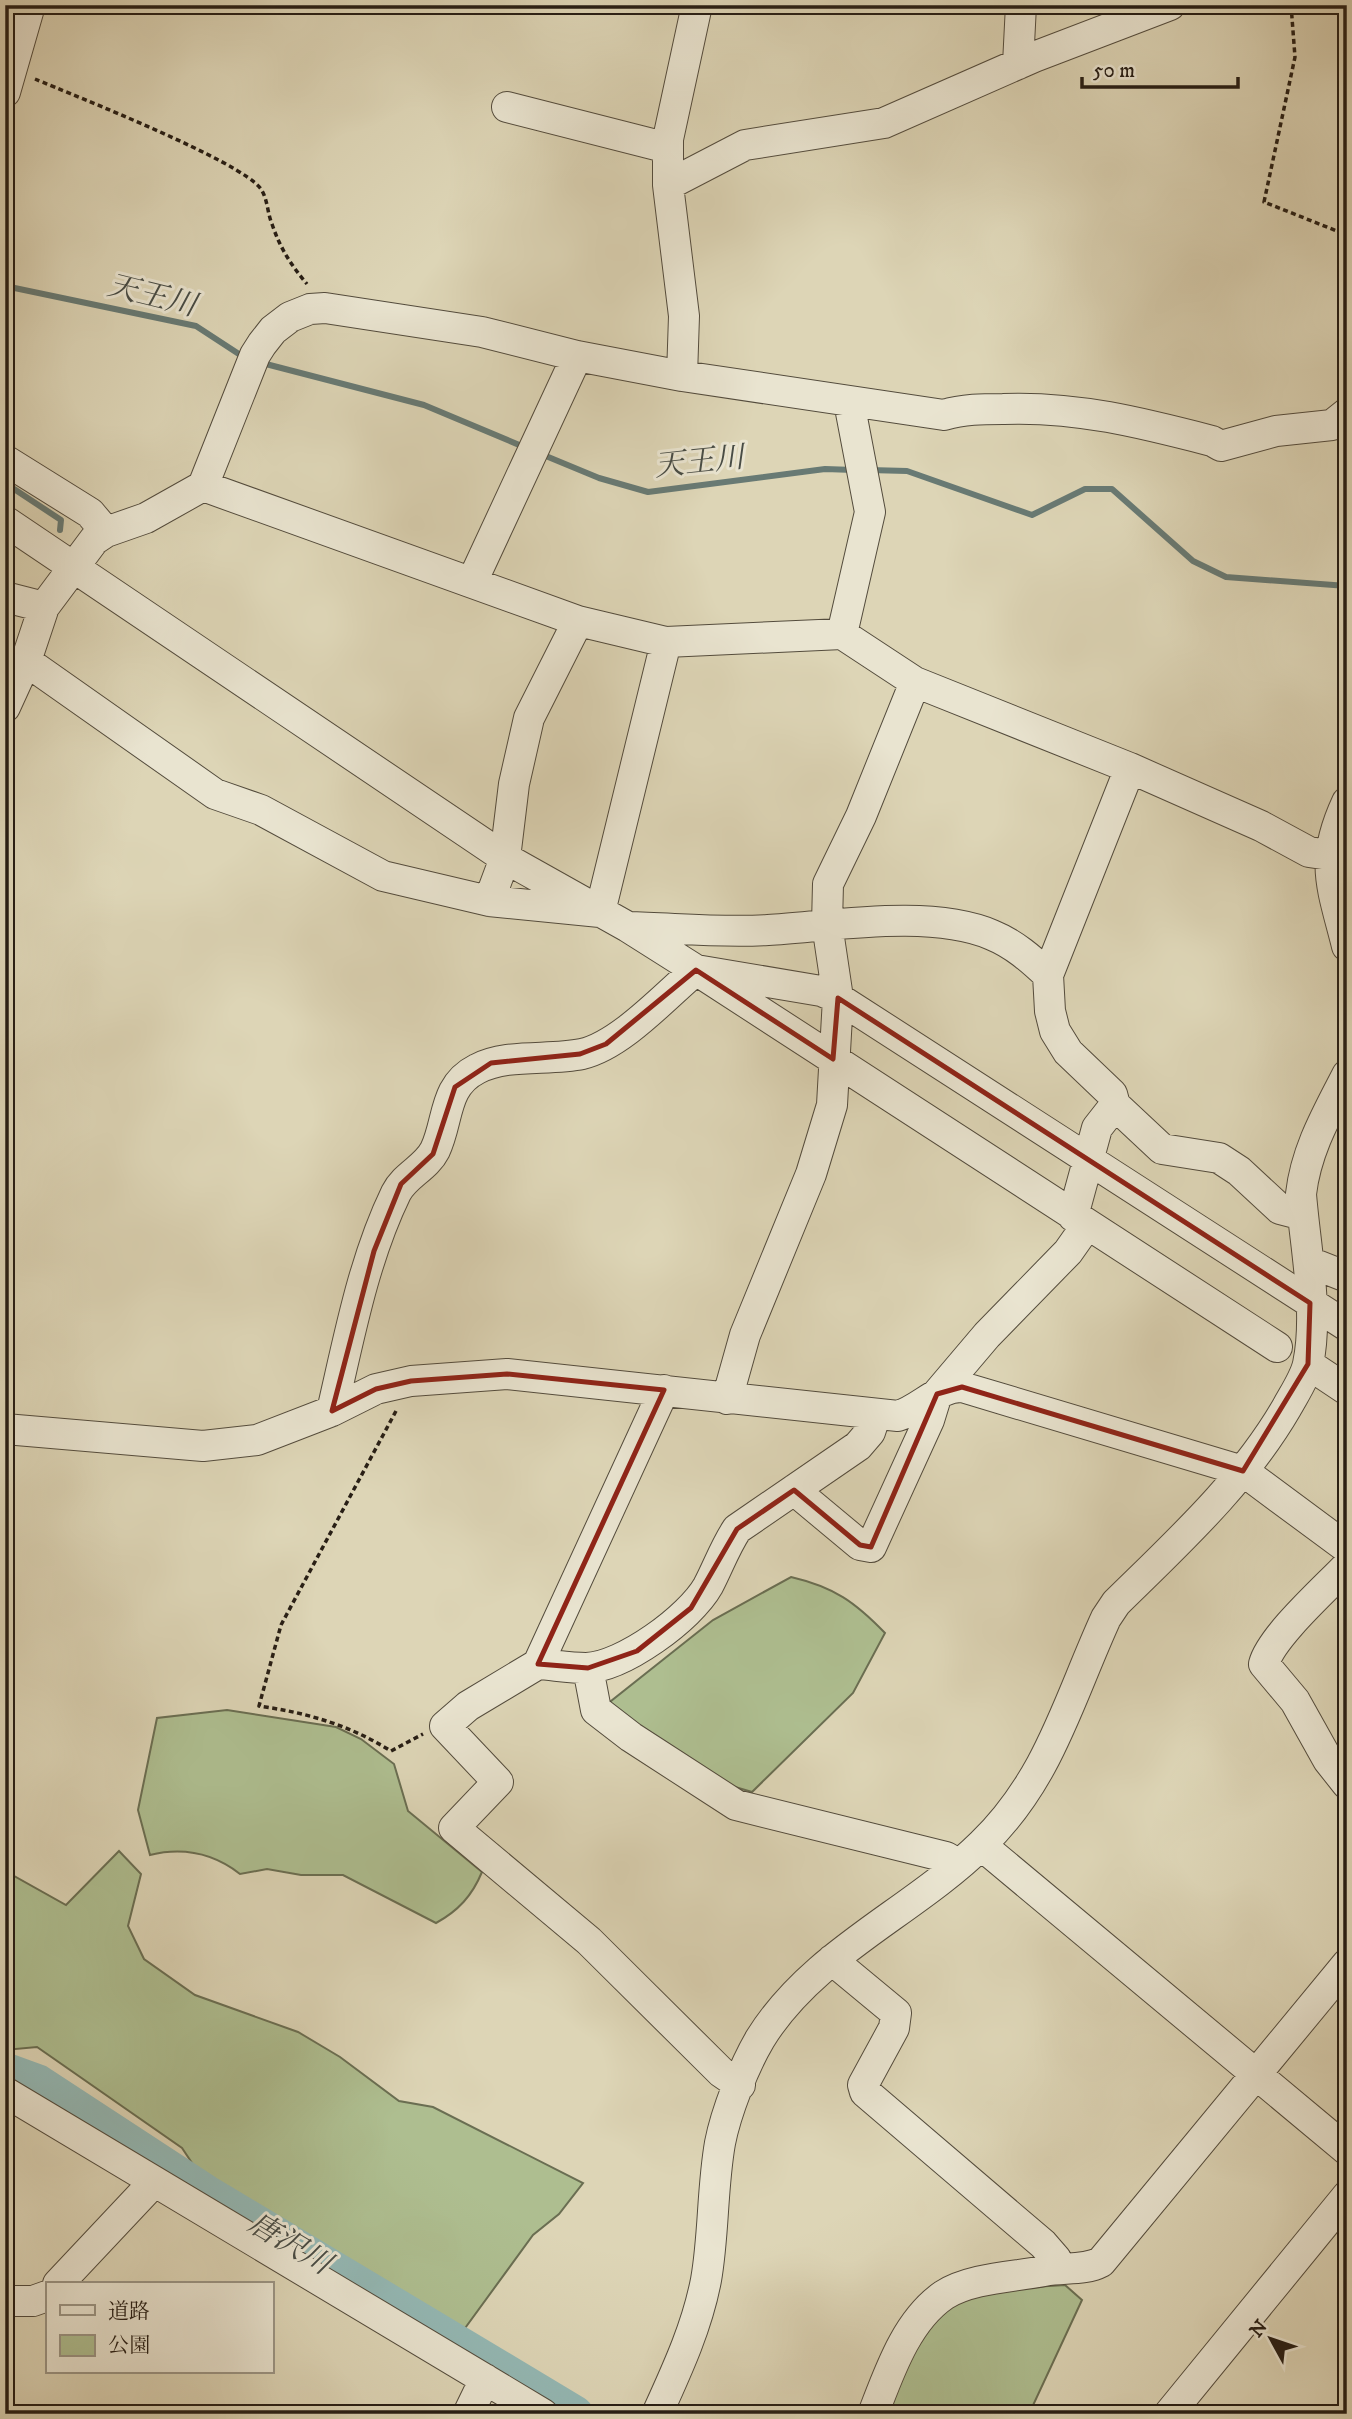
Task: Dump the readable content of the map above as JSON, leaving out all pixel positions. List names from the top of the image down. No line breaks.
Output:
{"water":["天王川","唐沢川"],"legend":["道路","公園"],"scale_bar":"50 m","north":"top left"}
